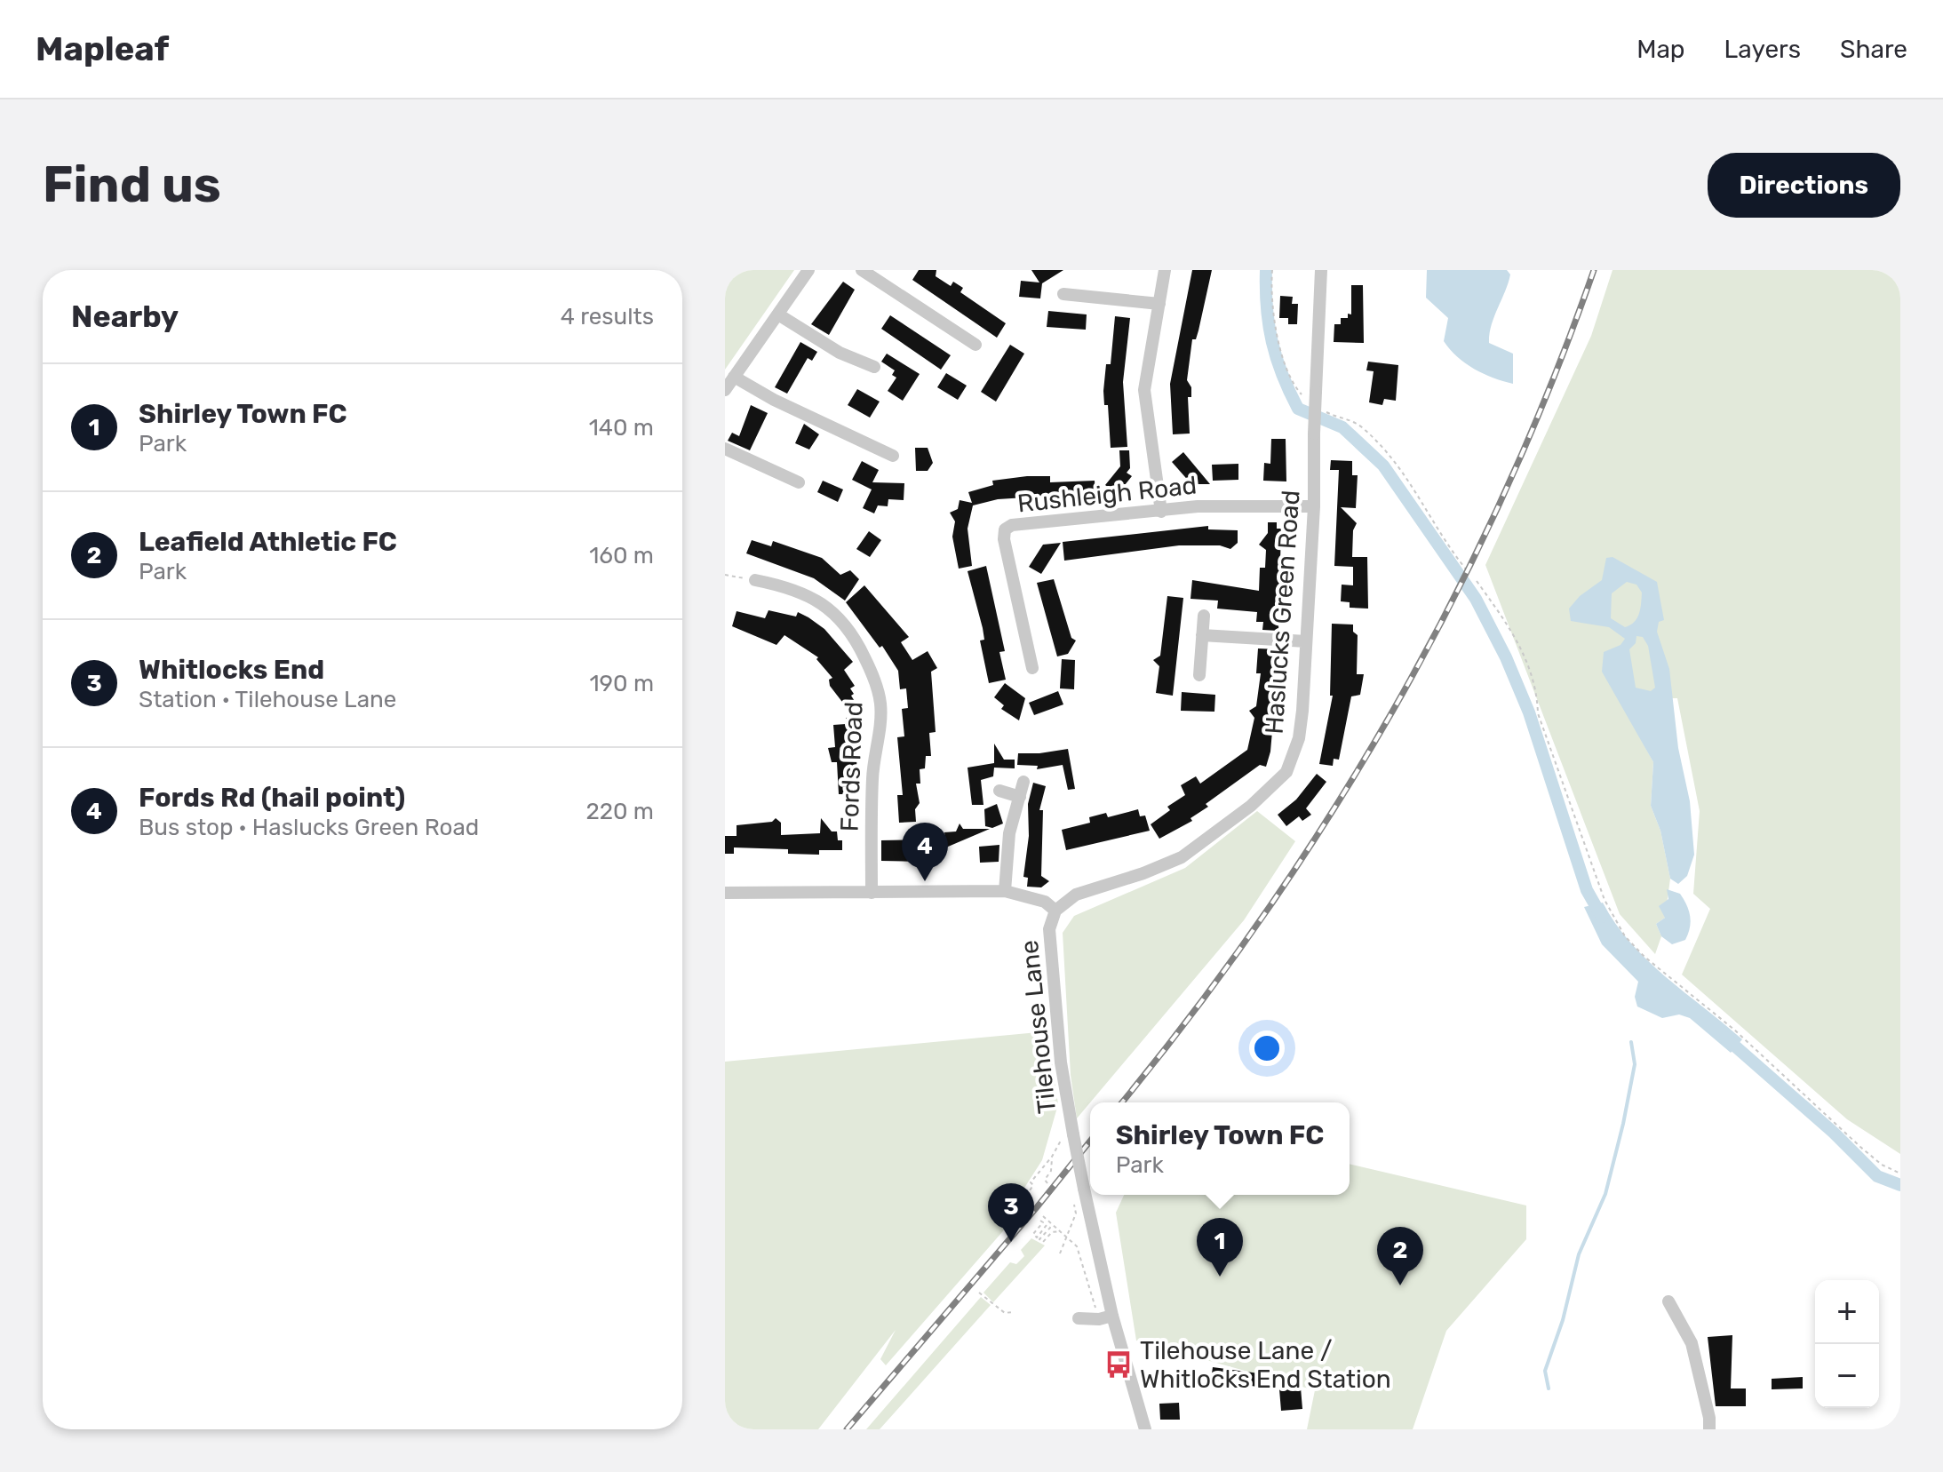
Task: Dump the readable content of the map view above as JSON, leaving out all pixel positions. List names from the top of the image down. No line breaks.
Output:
{"streets":{"street":["Rushleigh Road","Haslucks Green Road","Fords Road","Tilehouse Lane"]},"crossings":[["Rushleigh Road","Haslucks Green Road"],["Haslucks Green Road","Tilehouse Lane"]],"places":{"bus stop":["Tilehouse Lane / Whitlocks End Station"]},"page":{"header":"Mapleaf","nav":["Map","Layers","Share"],"buttons":"Directions","title":"Find us","heading":["Nearby","4 results"],"list":[{"mark":"1","name":"Shirley Town FC","note":"Park","value":"140 m"},{"mark":"2","name":"Leafield Athletic FC","note":"Park","value":"160 m"},{"mark":"3","name":"Whitlocks End","note":"Station · Tilehouse Lane","value":"190 m"},{"mark":"4","name":"Fords Rd (hail point)","note":"Bus stop · Haslucks Green Road","value":"220 m"}],"pins":["4","3","1","2"],"popup":["Shirley Town FC","Park"],"map_buttons":["+","−"]}}
